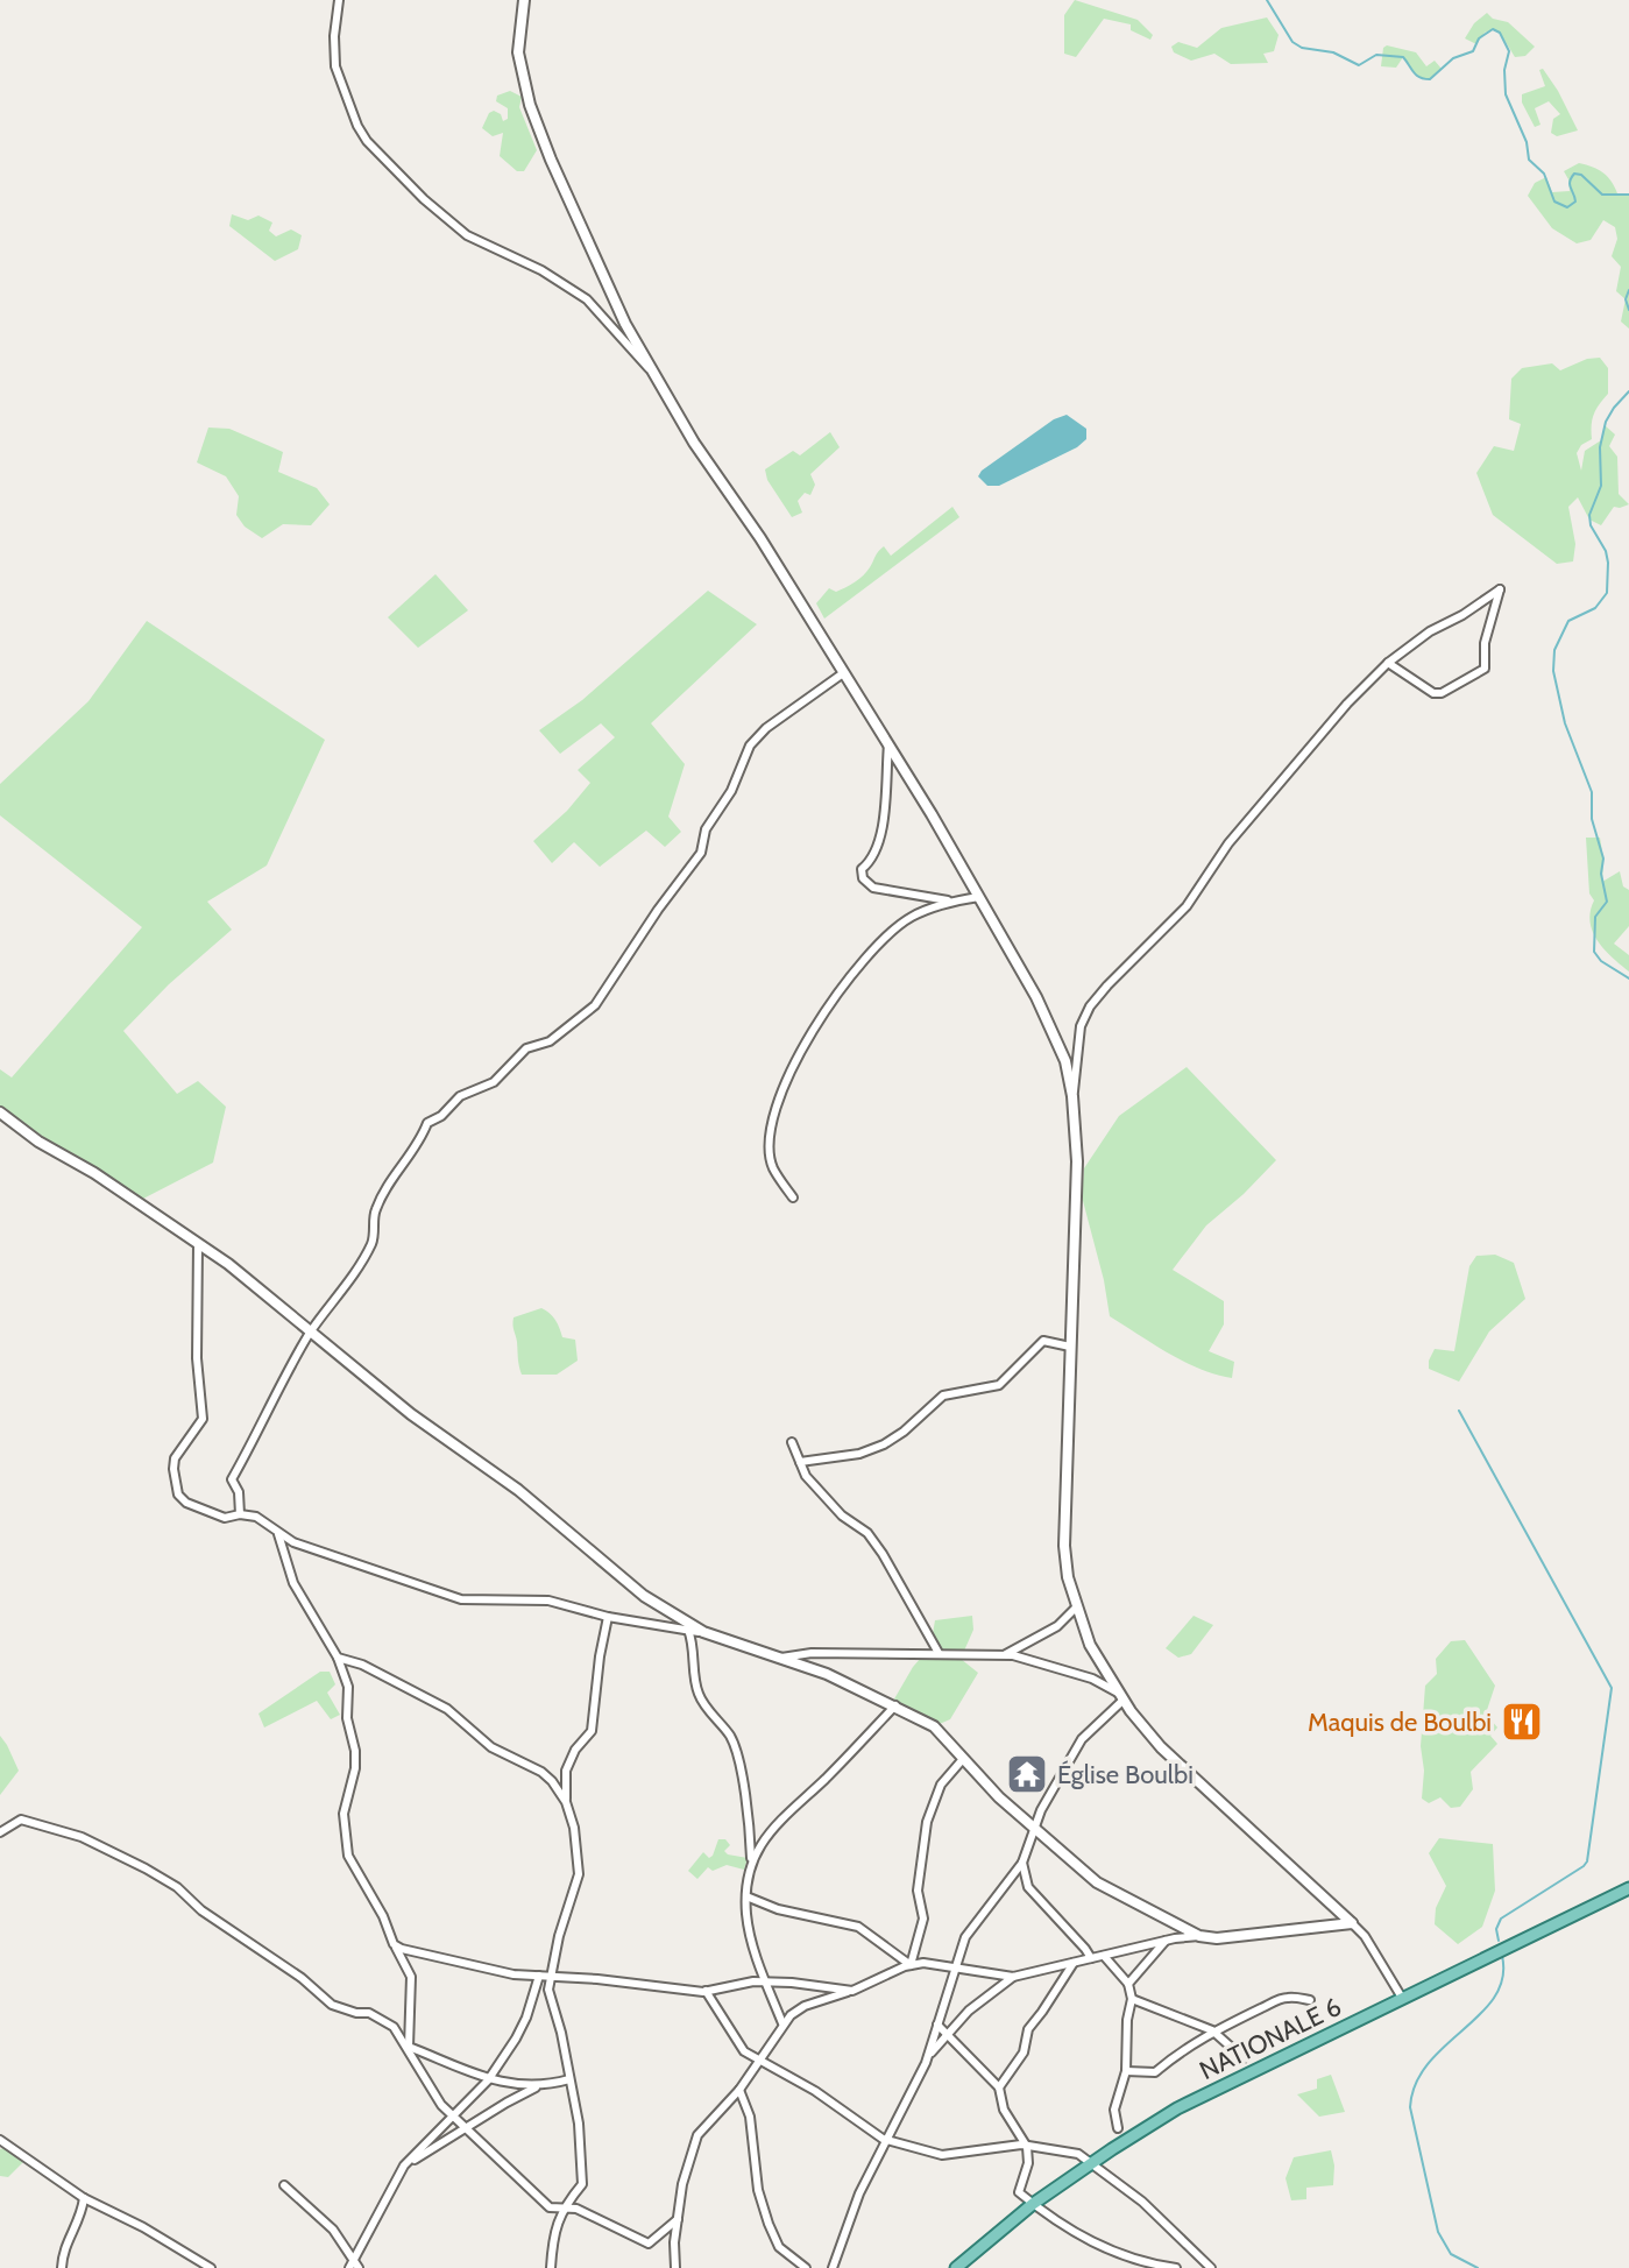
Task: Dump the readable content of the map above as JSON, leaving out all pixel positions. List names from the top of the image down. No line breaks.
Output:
{"streets":{"main road":["NATIONALE 6"]},"places":{"restaurant":["Maquis de Boulbi"],"temple":["Église Boulbi"]}}
